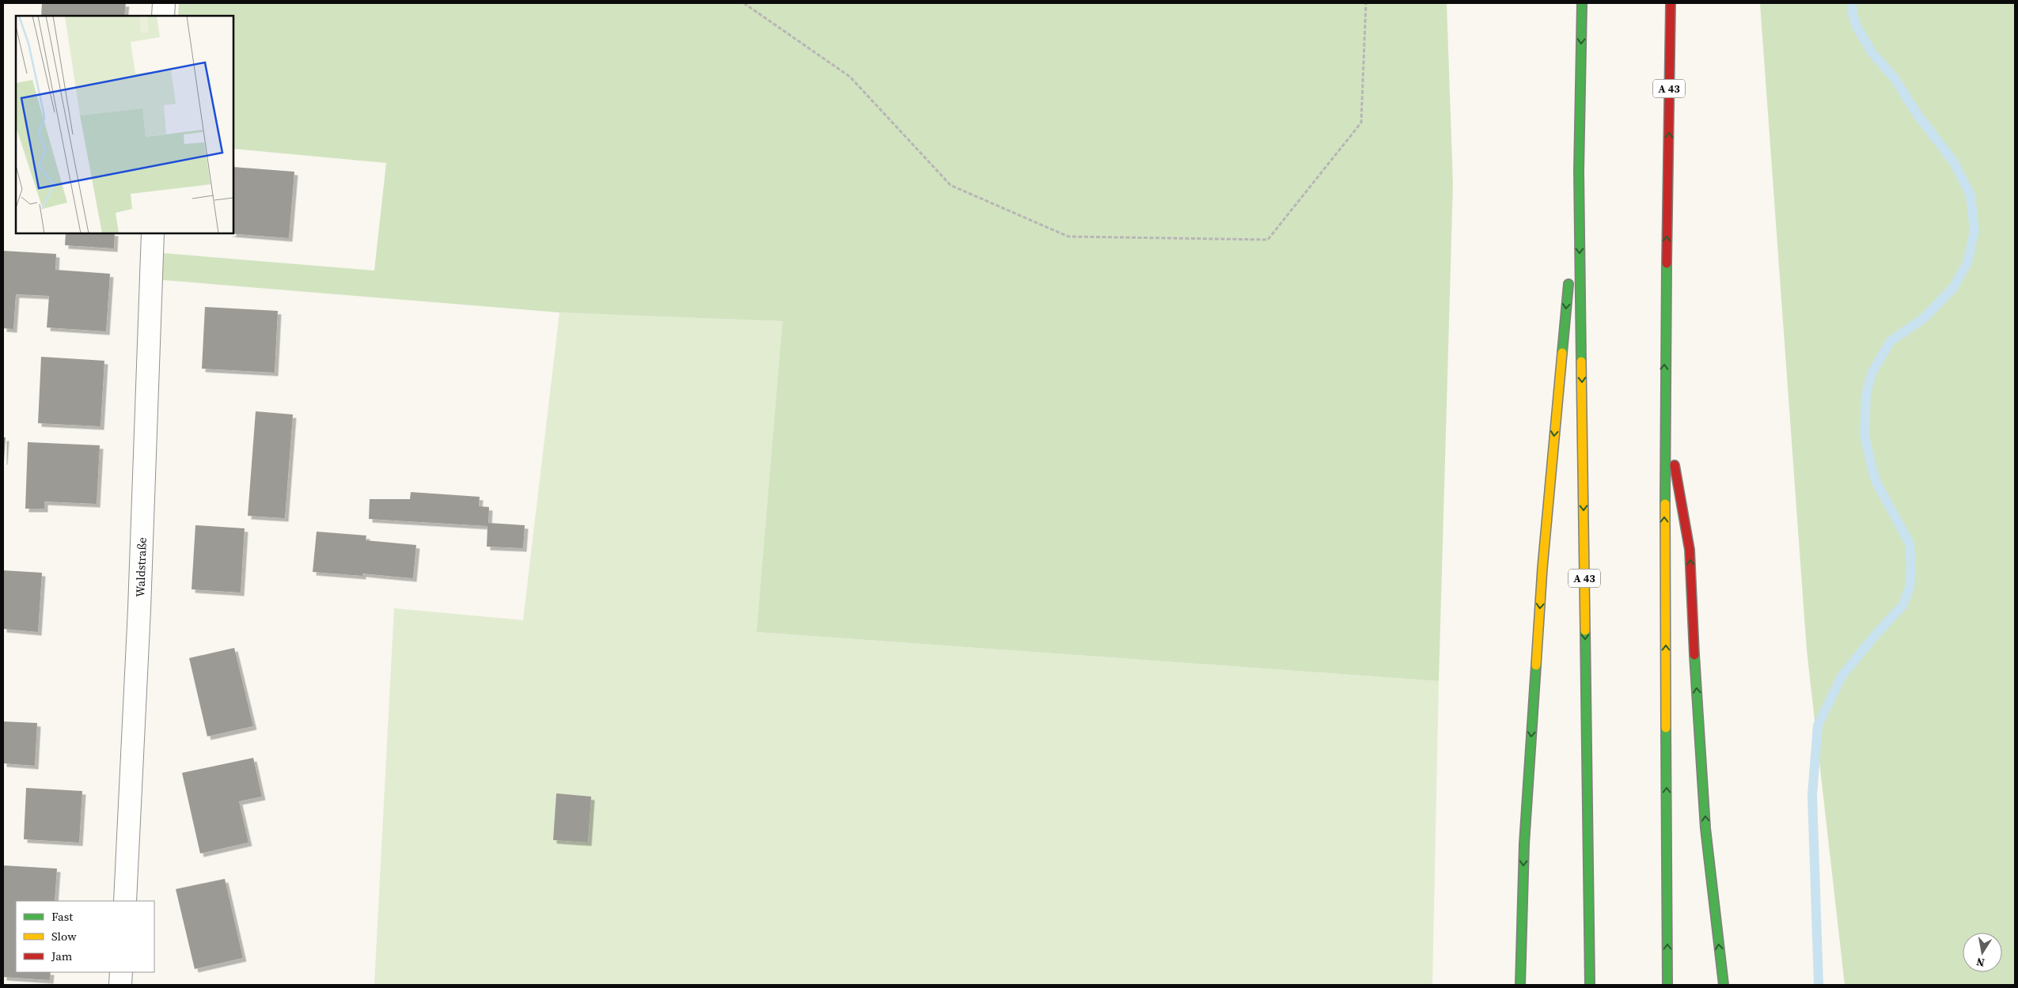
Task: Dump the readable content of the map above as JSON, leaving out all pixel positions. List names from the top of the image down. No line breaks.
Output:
{"streets":{"highway":["A 43"],"street":["Waldstraße"]},"legend":["Fast","Slow","Jam"],"north":"bottom"}
